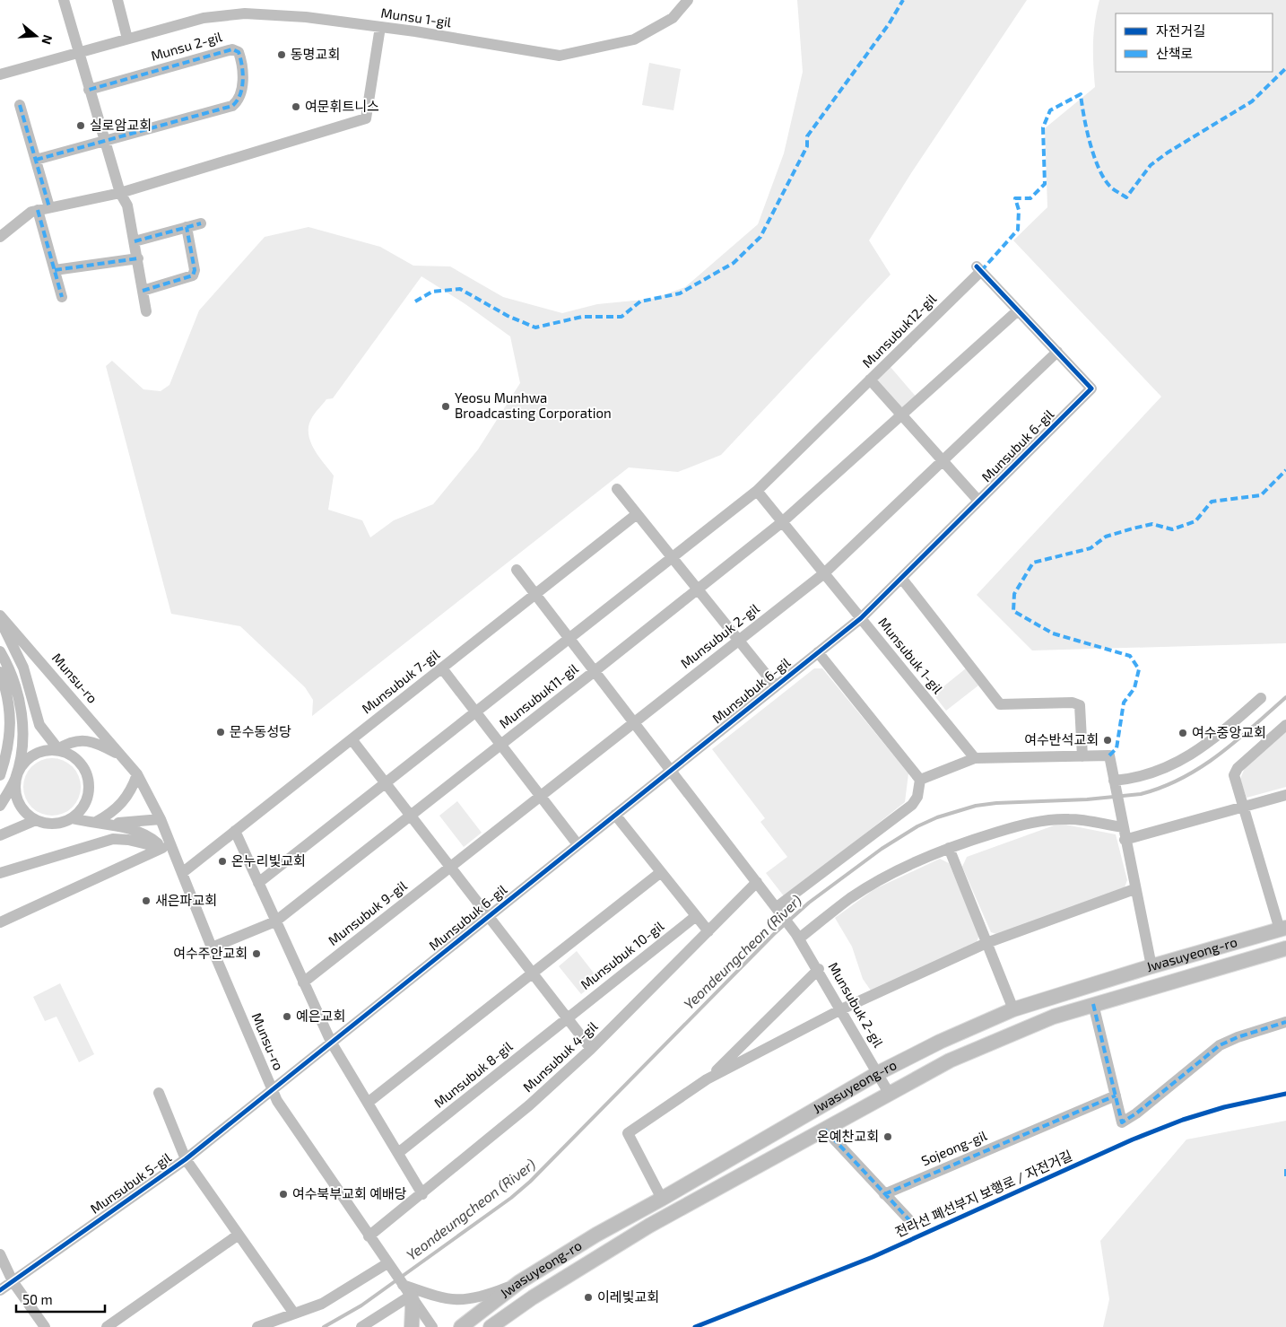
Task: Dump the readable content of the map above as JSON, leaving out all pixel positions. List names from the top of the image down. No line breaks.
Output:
{"streets":{"main road":["Jwasuyeong-ro"],"street":["Munsu 1-gil","Munsu 2-gil","Munsubuk12-gil","Munsubuk 6-gil","Munsubuk 2-gil","Munsubuk 1-gil","Munsu-ro","Munsubuk 7-gil","Munsubuk11-gil","Munsubuk 9-gil","Munsubuk 10-gil","Munsubuk 4-gil","Munsubuk 8-gil","Sojeong-gil","Munsubuk 5-gil"],"cycle path":["전라선 폐선부지 보행로 / 자전거길"]},"crossings":[["Munsubuk12-gil","Munsubuk 6-gil"],["Munsubuk 6-gil","Munsubuk 1-gil"],["Munsubuk 6-gil","Munsu-ro"],["Munsubuk 6-gil","Munsubuk11-gil"],["Munsubuk 6-gil","Munsubuk 5-gil"],["Munsubuk 2-gil","Munsubuk 1-gil"],["Munsubuk 2-gil","Jwasuyeong-ro"],["Munsu-ro","Munsubuk 7-gil"],["Munsu-ro","Munsubuk 4-gil"],["Munsu-ro","Munsubuk 5-gil"],["Munsubuk 7-gil","Munsubuk11-gil"],["Munsubuk 10-gil","Munsubuk 8-gil"]],"water":["Yeondeungcheon (River)"],"places":["동명교회","여문휘트니스","실로암교회","Yeosu Munhwa Broadcasting Corporation","문수동성당","여수중앙교회","여수반석교회","온누리빛교회","새은파교회","여수주안교회","예은교회","온예찬교회","여수북부교회 예배당","이레빛교회"],"legend":["자전거길","산책로"],"scale_bar":"50 m","north":"right"}
